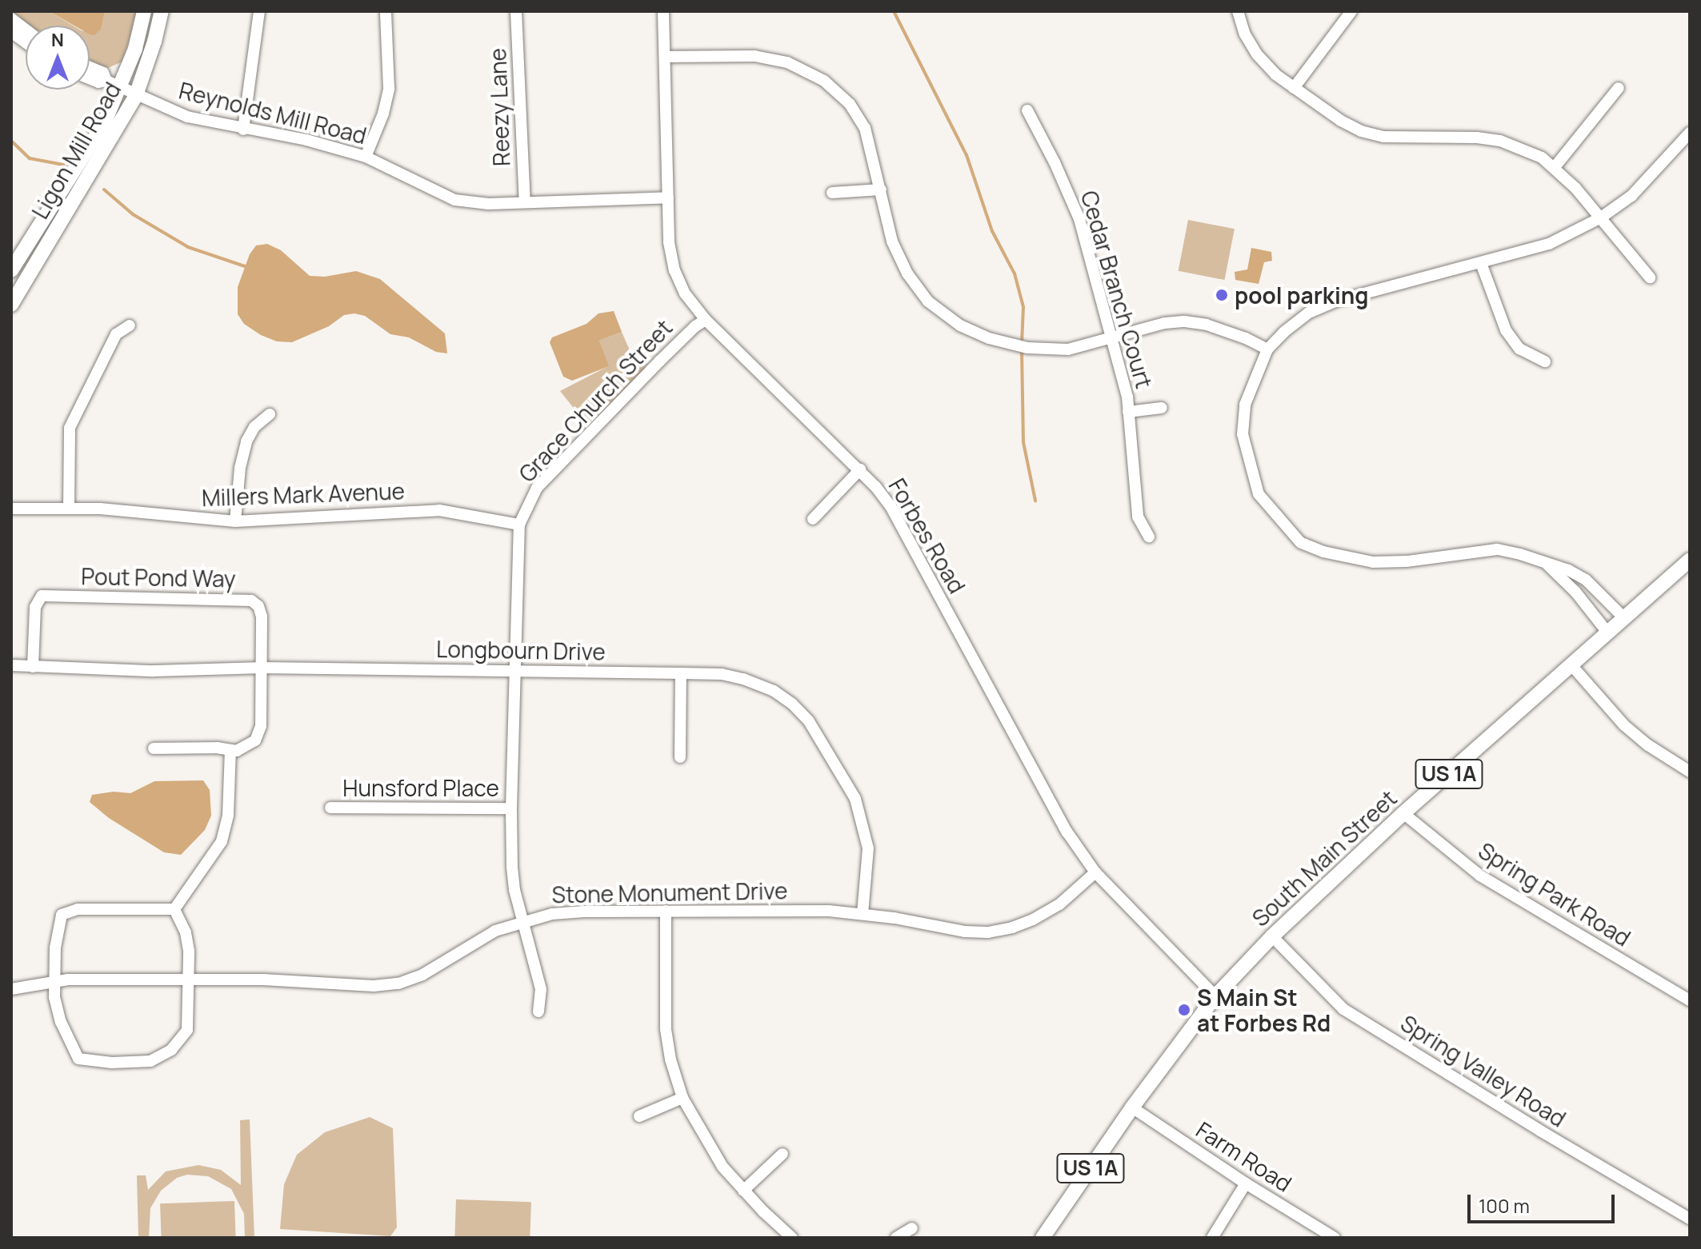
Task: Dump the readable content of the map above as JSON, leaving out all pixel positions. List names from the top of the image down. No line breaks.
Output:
{"streets":{"main road":["Ligon Mill Road","US 1A","South Main Street"],"street":["Reezy Lane","Reynolds Mill Road","Cedar Branch Court","Grace Church Street","Millers Mark Avenue","Forbes Road","Pout Pond Way","Longbourn Drive","Hunsford Place","Stone Monument Drive","Spring Park Road","Spring Valley Road","Farm Road"]},"crossings":[["Reezy Lane","Reynolds Mill Road"],["Reynolds Mill Road","Ligon Mill Road"],["Reynolds Mill Road","Forbes Road"],["Grace Church Street","Millers Mark Avenue"],["Grace Church Street","Forbes Road"],["Grace Church Street","Longbourn Drive"],["Grace Church Street","Hunsford Place"],["Grace Church Street","Stone Monument Drive"],["Forbes Road","South Main Street"],["Forbes Road","Stone Monument Drive"],["Pout Pond Way","Longbourn Drive"],["Longbourn Drive","Stone Monument Drive"],["South Main Street","Spring Park Road"],["South Main Street","Spring Valley Road"],["South Main Street","Farm Road"]],"places":["pool parking","S Main St at Forbes Rd"],"scale_bar":"100 m","north":"top"}
